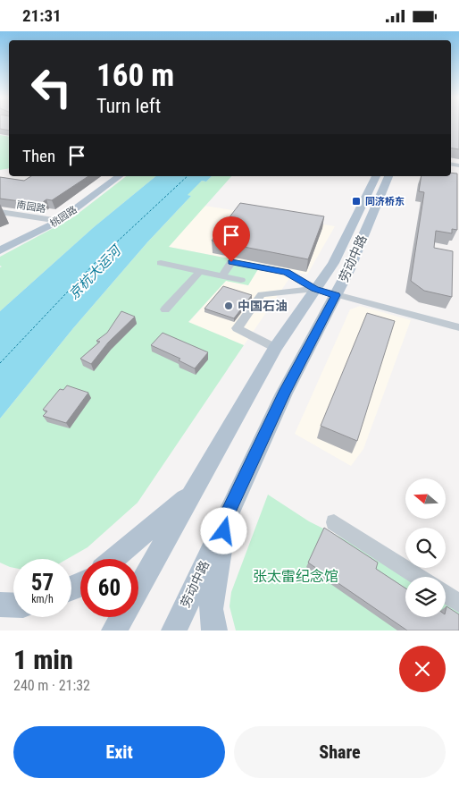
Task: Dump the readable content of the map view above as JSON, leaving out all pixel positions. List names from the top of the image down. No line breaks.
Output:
{"streets":{"main road":["桃园路","劳动中路"],"street":["南园路"]},"crossings":[["南园路","桃园路"]],"water":["京杭大运河"],"parks":["张太雷纪念馆"],"places":{"transit":["同济桥东"],"other":["中国石油"]},"north":"left","page":{"status":"21:31","turn":["160 m","Turn left"],"then":"Then","speed":"57 km/h","limit":"60","heading":["1 min","240 m · 21:32"],"buttons":["Exit","Share"]}}
